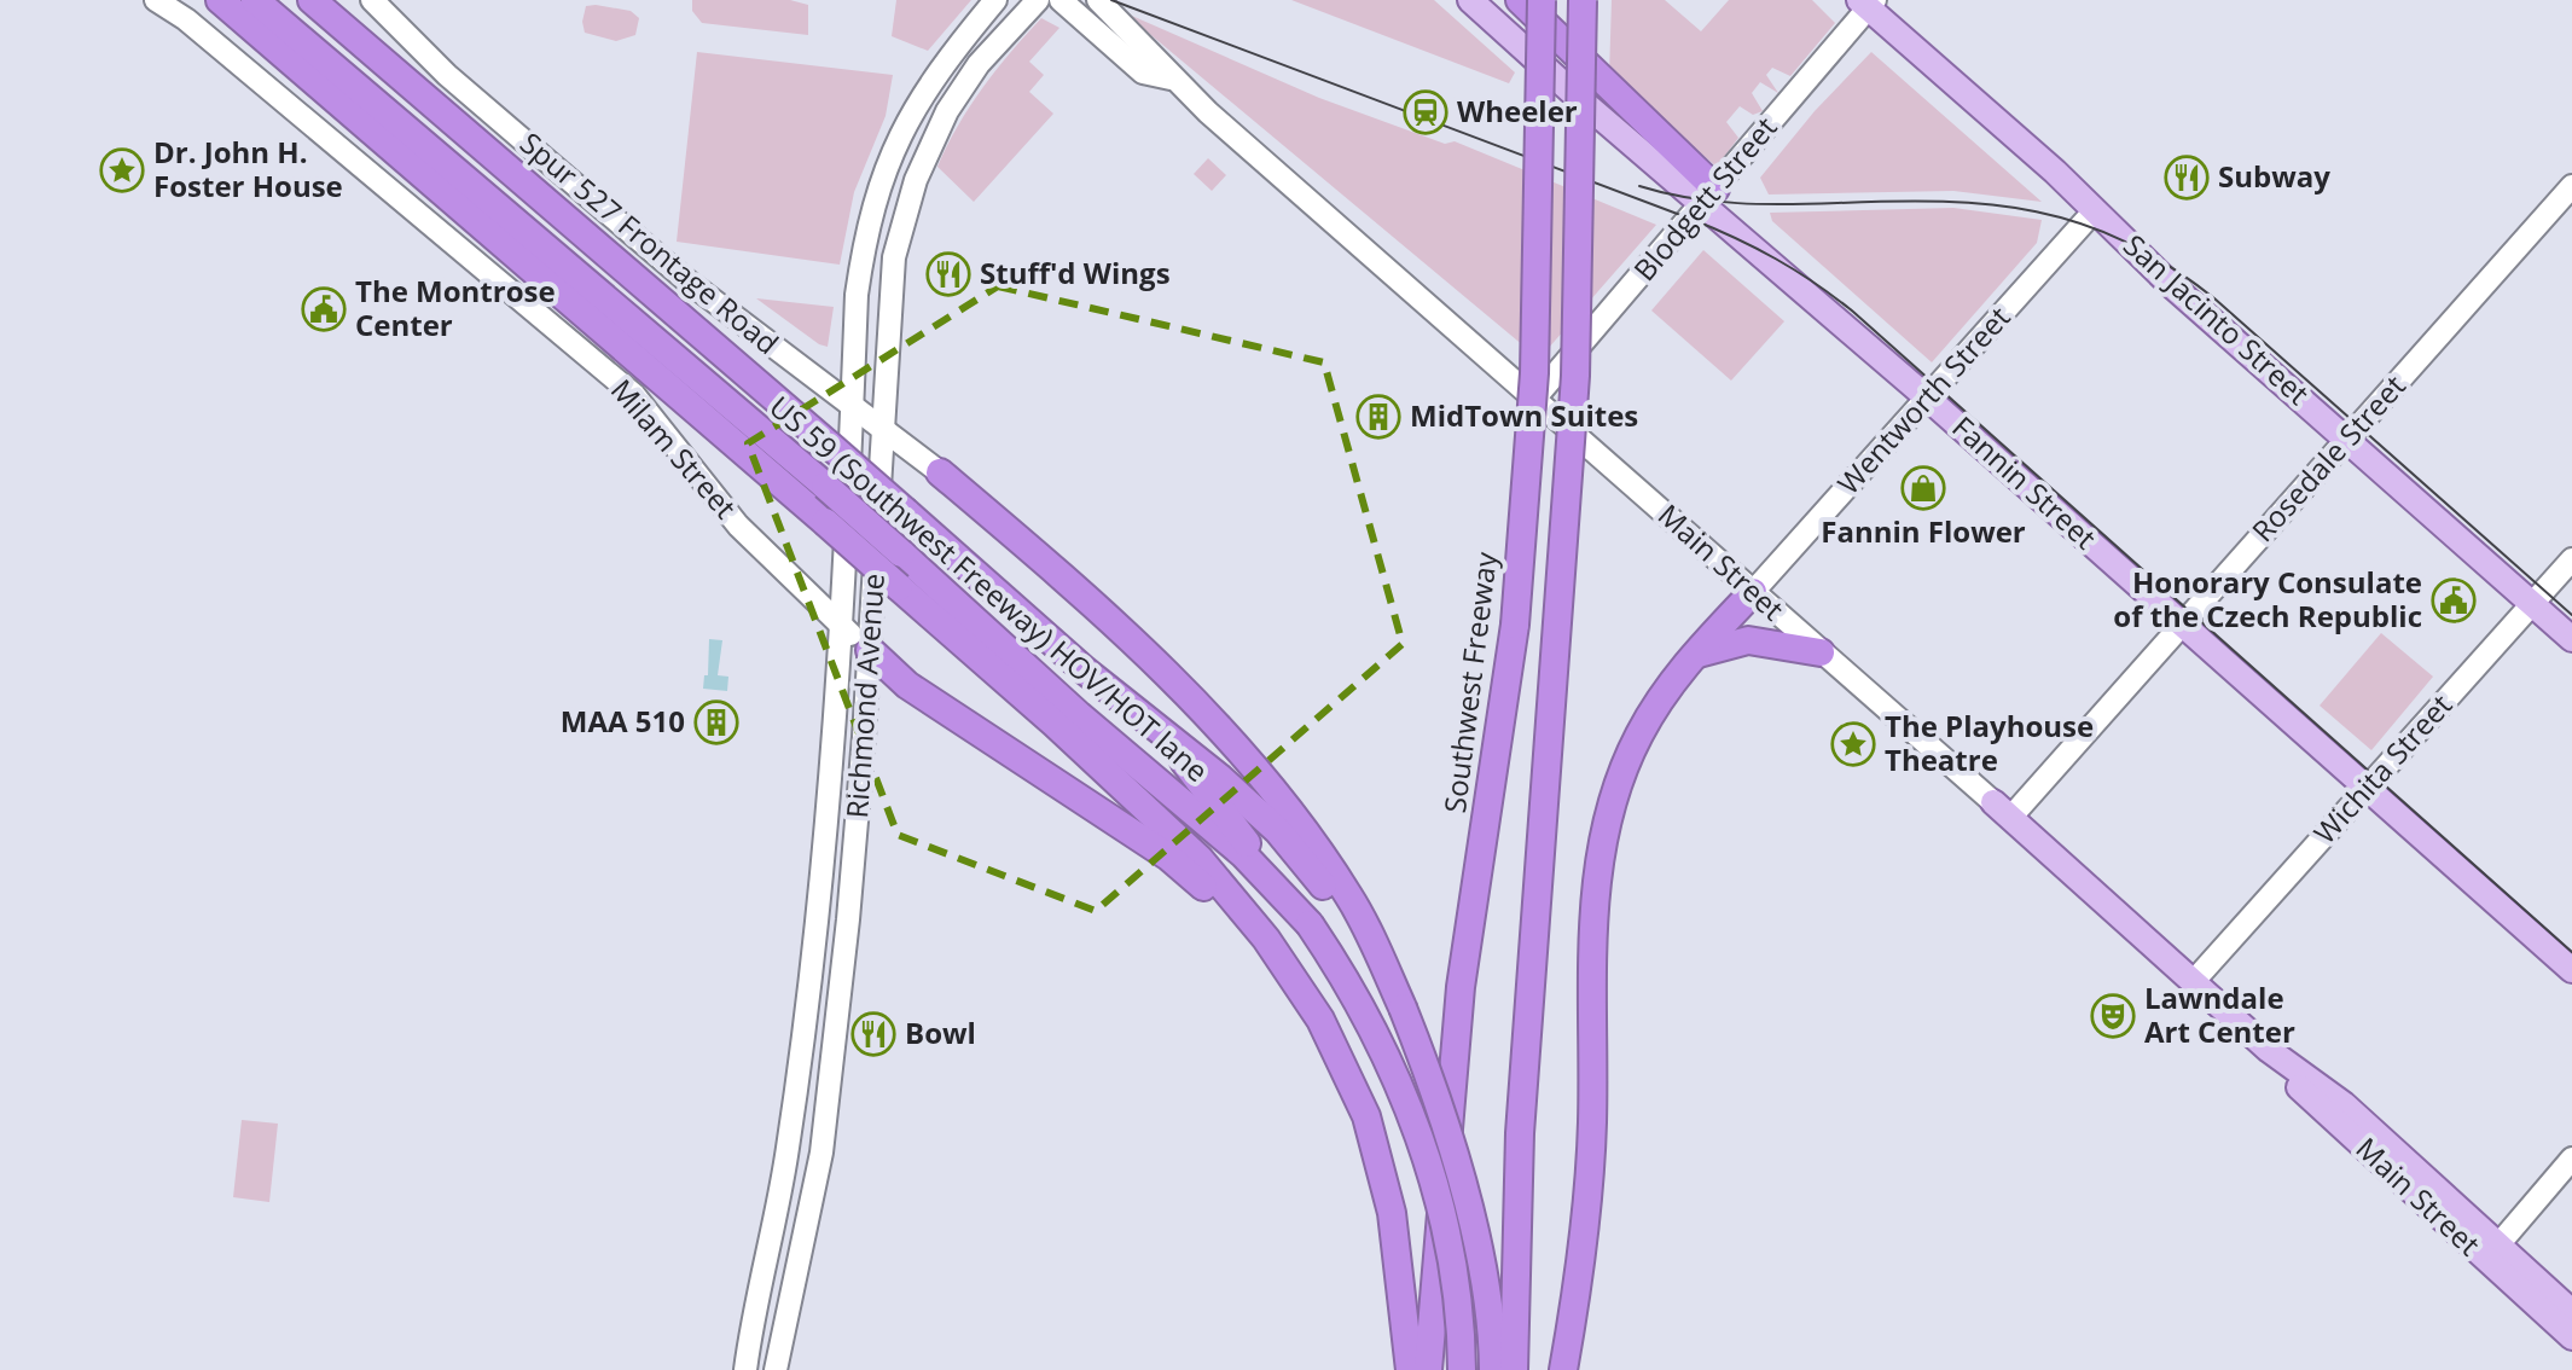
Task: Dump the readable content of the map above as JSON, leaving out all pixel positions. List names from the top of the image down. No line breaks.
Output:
{"streets":{"highway":["US 59 (Southwest Freeway) HOV/HOT lane","Southwest Freeway"],"main road":["Blodgett Street","Spur 527 Frontage Road","San Jacinto Street","Wentworth Street","Milam Street","Rosedale Street","Fannin Street","Main Street","Richmond Avenue","Wichita Street"]},"crossings":[["Blodgett Street","San Jacinto Street"],["Blodgett Street","Fannin Street"],["Blodgett Street","Main Street"],["Spur 527 Frontage Road","Richmond Avenue"],["San Jacinto Street","Wentworth Street"],["San Jacinto Street","Rosedale Street"],["San Jacinto Street","Wichita Street"],["Wentworth Street","Fannin Street"],["Wentworth Street","Main Street"],["Milam Street","Richmond Avenue"],["Rosedale Street","Fannin Street"],["Rosedale Street","Main Street"],["Fannin Street","Wichita Street"],["Main Street","Wichita Street"]],"places":{"station":["Wheeler"],"place":["Dr. John H. Foster House","The Playhouse Theatre"],"restaurant":["Subway","Stuff'd Wings","Bowl"],"public building":["The Montrose Center","Honorary Consulate of the Czech Republic"],"building":["MidTown Suites","MAA 510"],"shop":["Fannin Flower"],"theatre":["Lawndale Art Center"]}}
